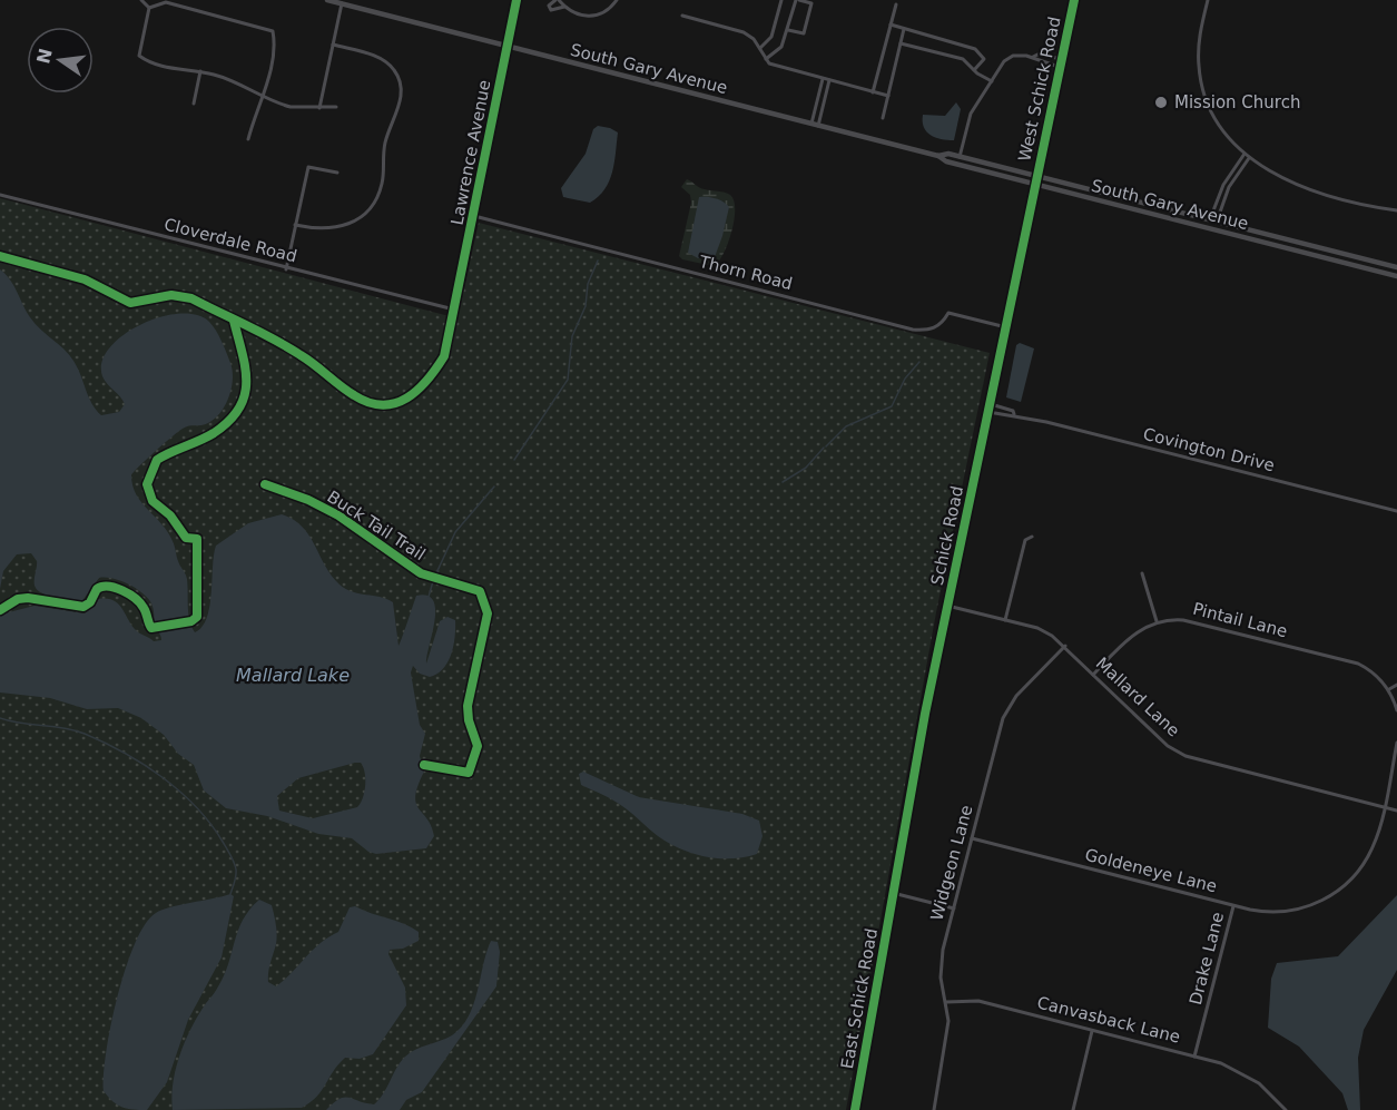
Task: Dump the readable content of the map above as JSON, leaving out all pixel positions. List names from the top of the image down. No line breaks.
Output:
{"streets":{"main road":["South Gary Avenue","West Schick Road","Schick Road","East Schick Road"],"street":["Lawrence Avenue","Cloverdale Road","Thorn Road","Covington Drive","Pintail Lane","Mallard Lane","Widgeon Lane","Goldeneye Lane","Drake Lane","Canvasback Lane"],"cycle path":["Buck Tail Trail"]},"crossings":[["South Gary Avenue","West Schick Road"],["South Gary Avenue","Lawrence Avenue"],["South Gary Avenue","Schick Road"],["West Schick Road","Schick Road"],["Lawrence Avenue","Cloverdale Road"],["Lawrence Avenue","Thorn Road"],["Thorn Road","Schick Road"],["Covington Drive","Schick Road"],["Schick Road","Mallard Lane"],["Schick Road","East Schick Road"],["Mallard Lane","Widgeon Lane"],["Mallard Lane","Goldeneye Lane"],["Widgeon Lane","Goldeneye Lane"],["Widgeon Lane","Canvasback Lane"],["Goldeneye Lane","Drake Lane"],["Drake Lane","Canvasback Lane"]],"water":["Mallard Lake"],"places":["Mission Church"],"north":"left"}
